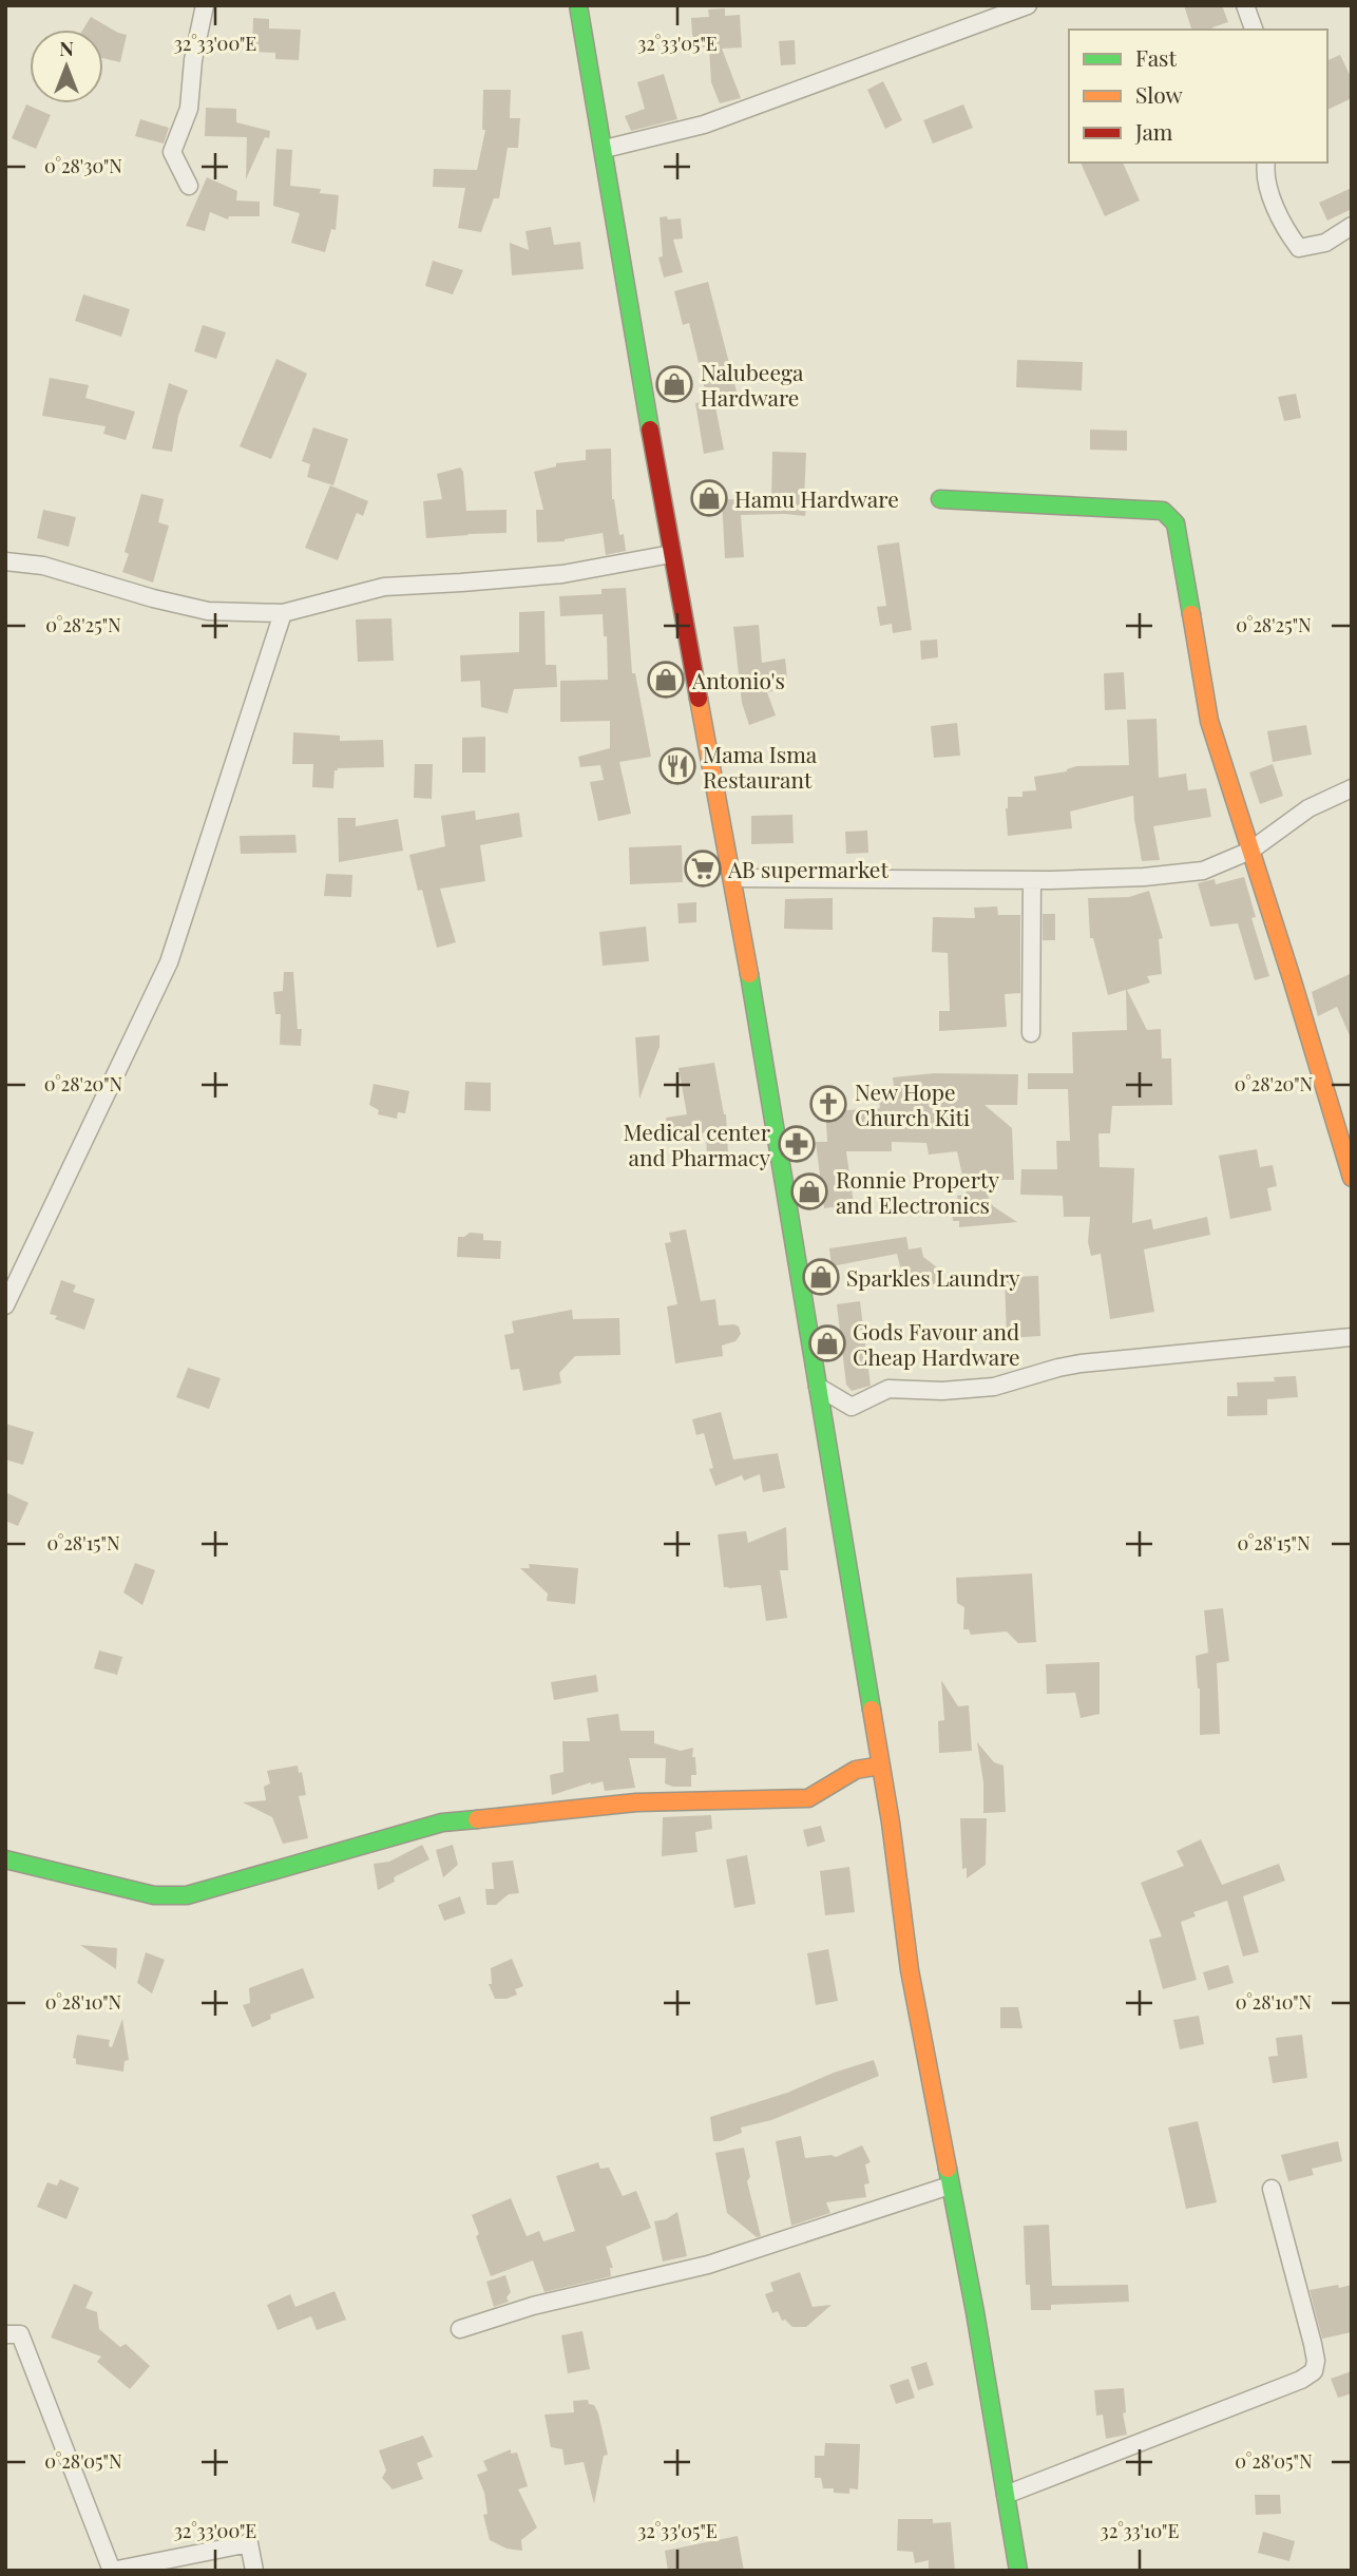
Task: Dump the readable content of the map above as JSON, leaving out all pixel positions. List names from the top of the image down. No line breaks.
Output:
{"places":{"shop":["Nalubeega Hardware","Hamu Hardware","Antonio's","Ronnie Property and Electronics","Sparkles Laundry","Gods Favour and Cheap Hardware"],"restaurant":["Mama Isma Restaurant"],"supermarket":["AB supermarket"],"church":["New Hope Church Kiti"],"pharmacy":["Medical center and Pharmacy"]},"legend":["Fast","Slow","Jam"],"north":"top","coordinates":["32°33'00\"E","32°33'05\"E","0°28'30\"N","0°28'25\"N","0°28'20\"N","0°28'15\"N","0°28'10\"N","0°28'05\"N","32°33'10\"E"]}
